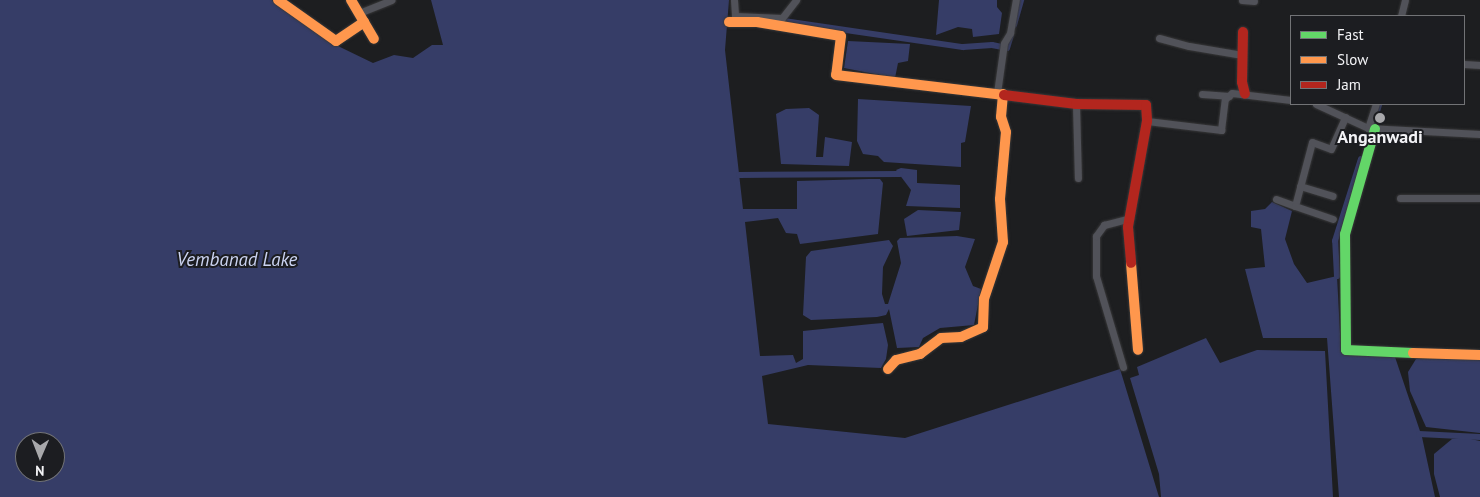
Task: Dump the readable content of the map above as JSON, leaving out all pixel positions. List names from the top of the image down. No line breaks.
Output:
{"water":["Vembanad Lake"],"places":["Anganwadi"],"legend":["Fast","Slow","Jam"],"north":"bottom"}
